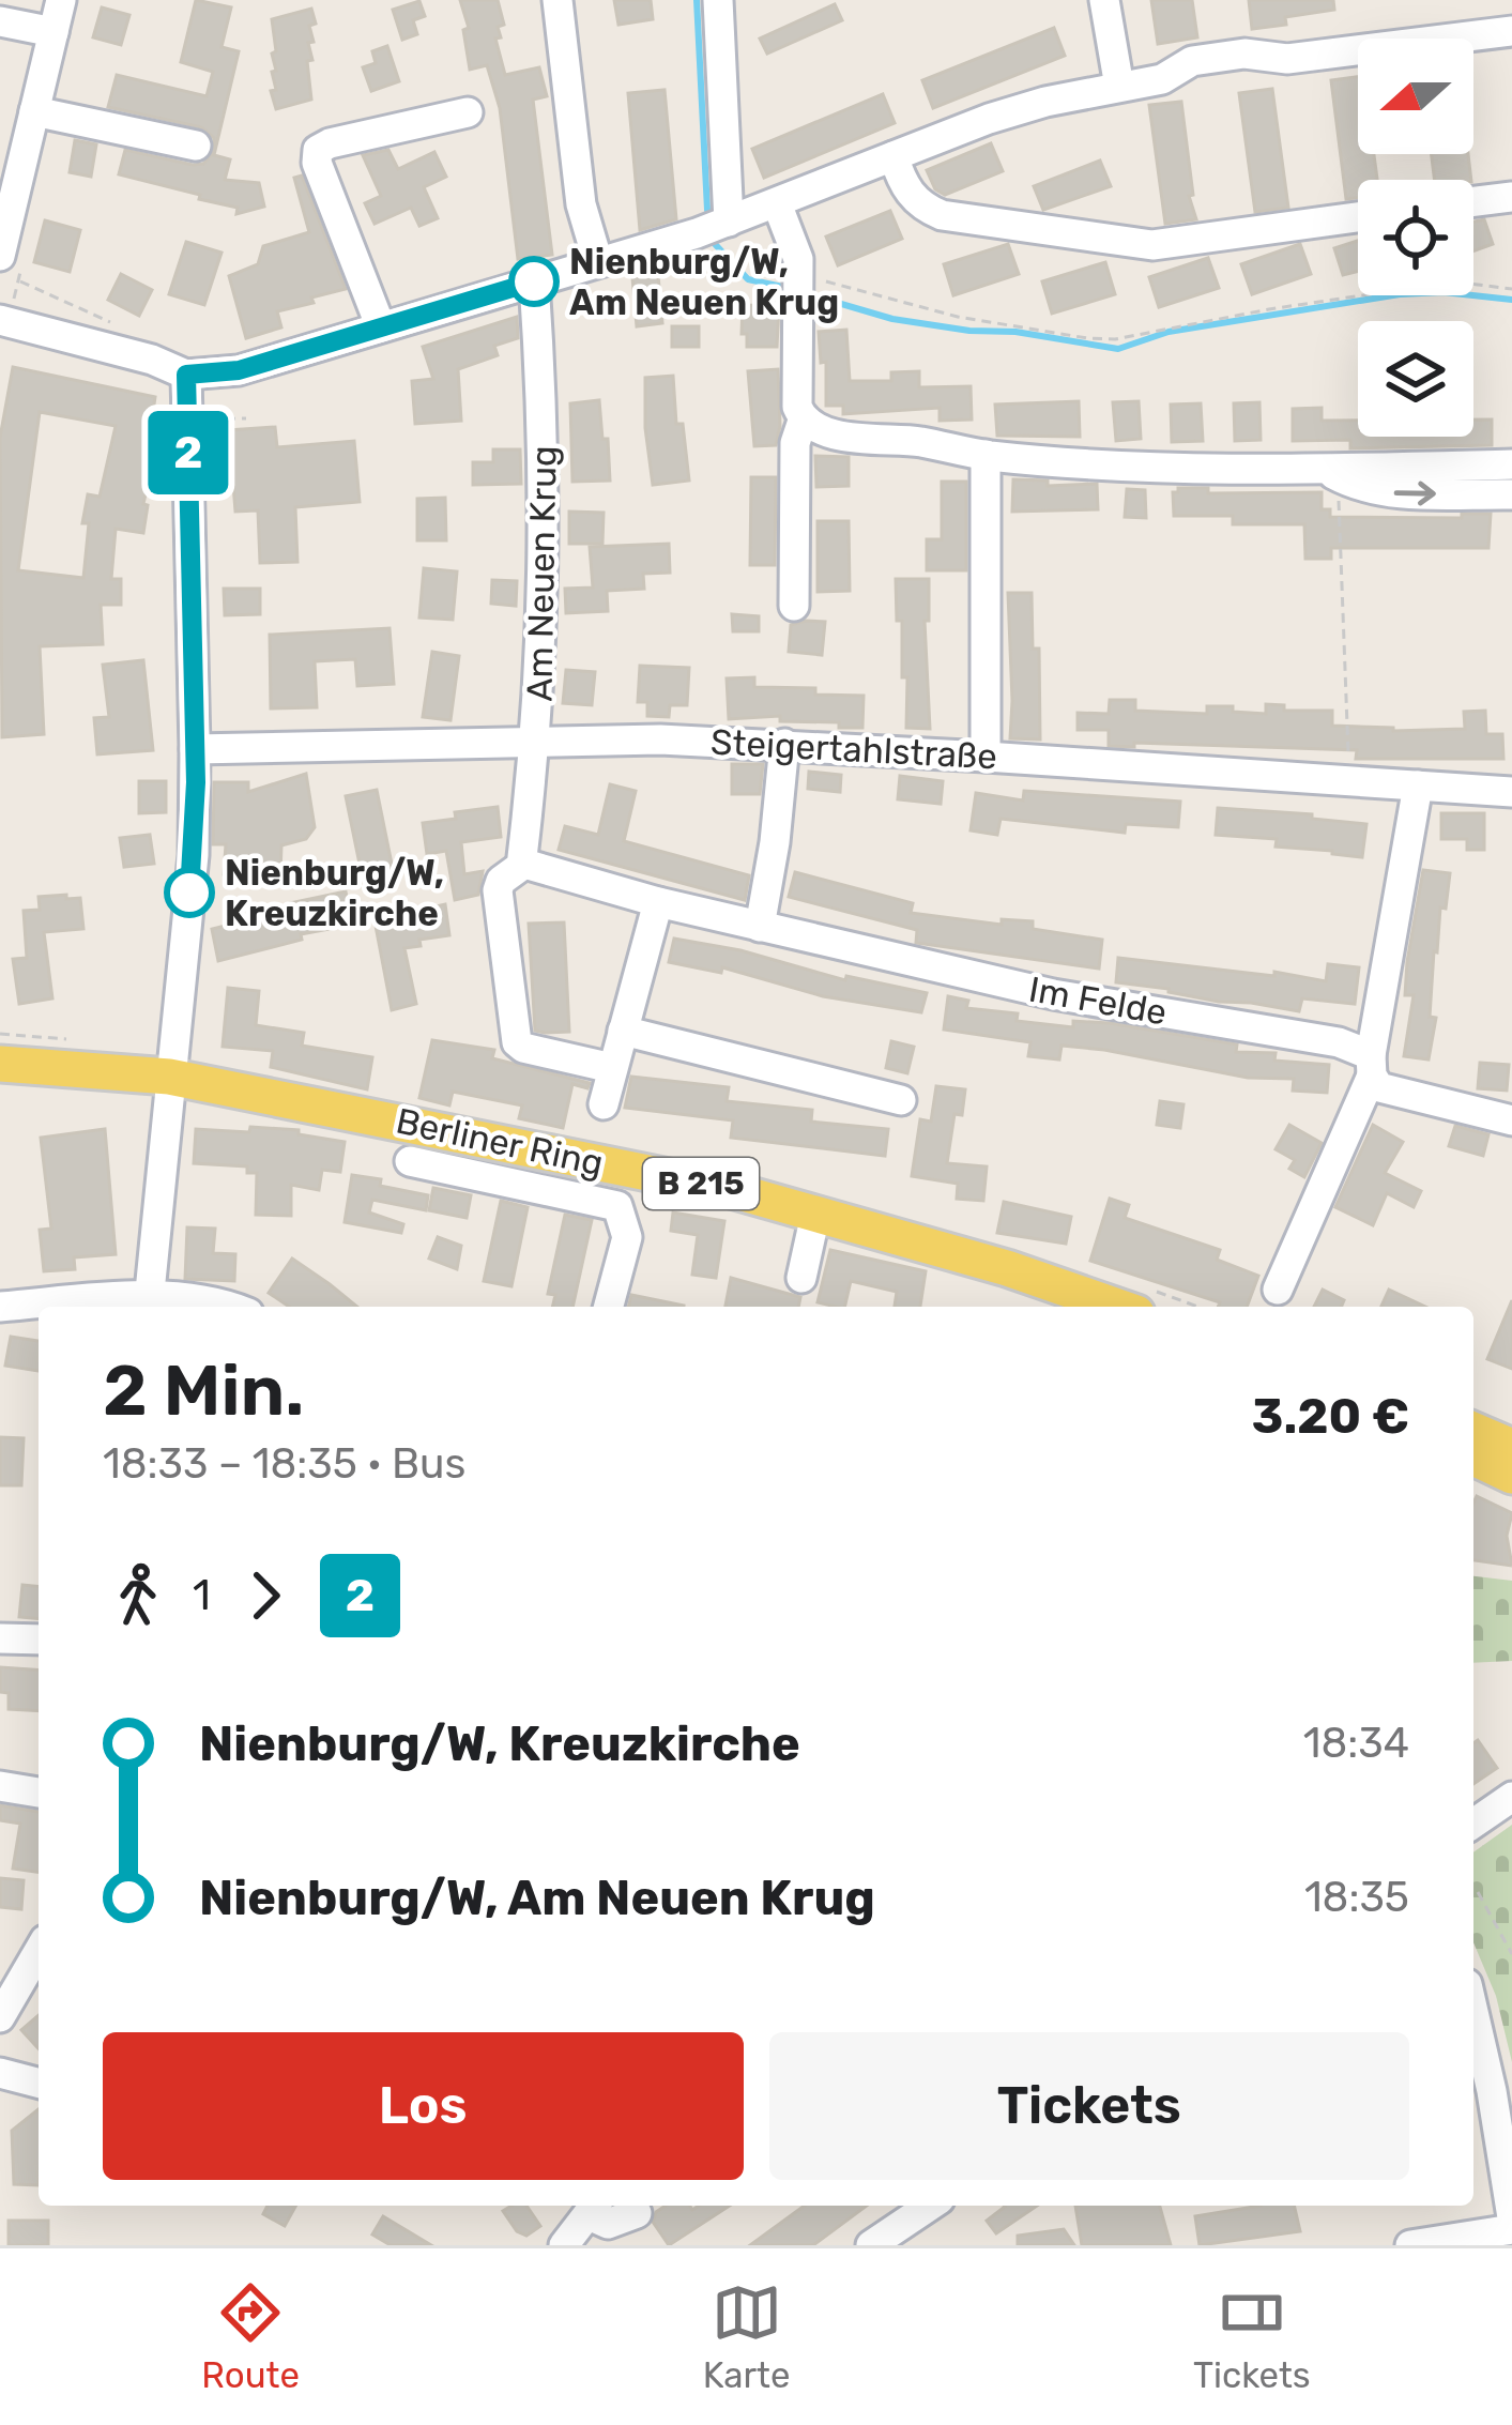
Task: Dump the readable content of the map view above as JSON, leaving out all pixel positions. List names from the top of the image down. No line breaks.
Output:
{"streets":{"main road":["Berliner Ring","B 215"],"street":["Am Neuen Krug","Steigertahlstraße","Im Felde"]},"crossings":[["Am Neuen Krug","Steigertahlstraße"]],"places":["Nienburg/W, Am Neuen Krug","Nienburg/W, Kreuzkirche"],"lines":["bus line 2"],"north":"left","page":{"on_map":"2","heading":["2 Min.","18:33 – 18:35 · Bus","3.20 €"],"legs":["1","2"],"list":[{"name":"Nienburg/W, Kreuzkirche","value":"18:34"},{"name":"Nienburg/W, Am Neuen Krug","value":"18:35"}],"buttons":["Los","Tickets"],"tabs":["Route","Karte","Tickets"]}}
